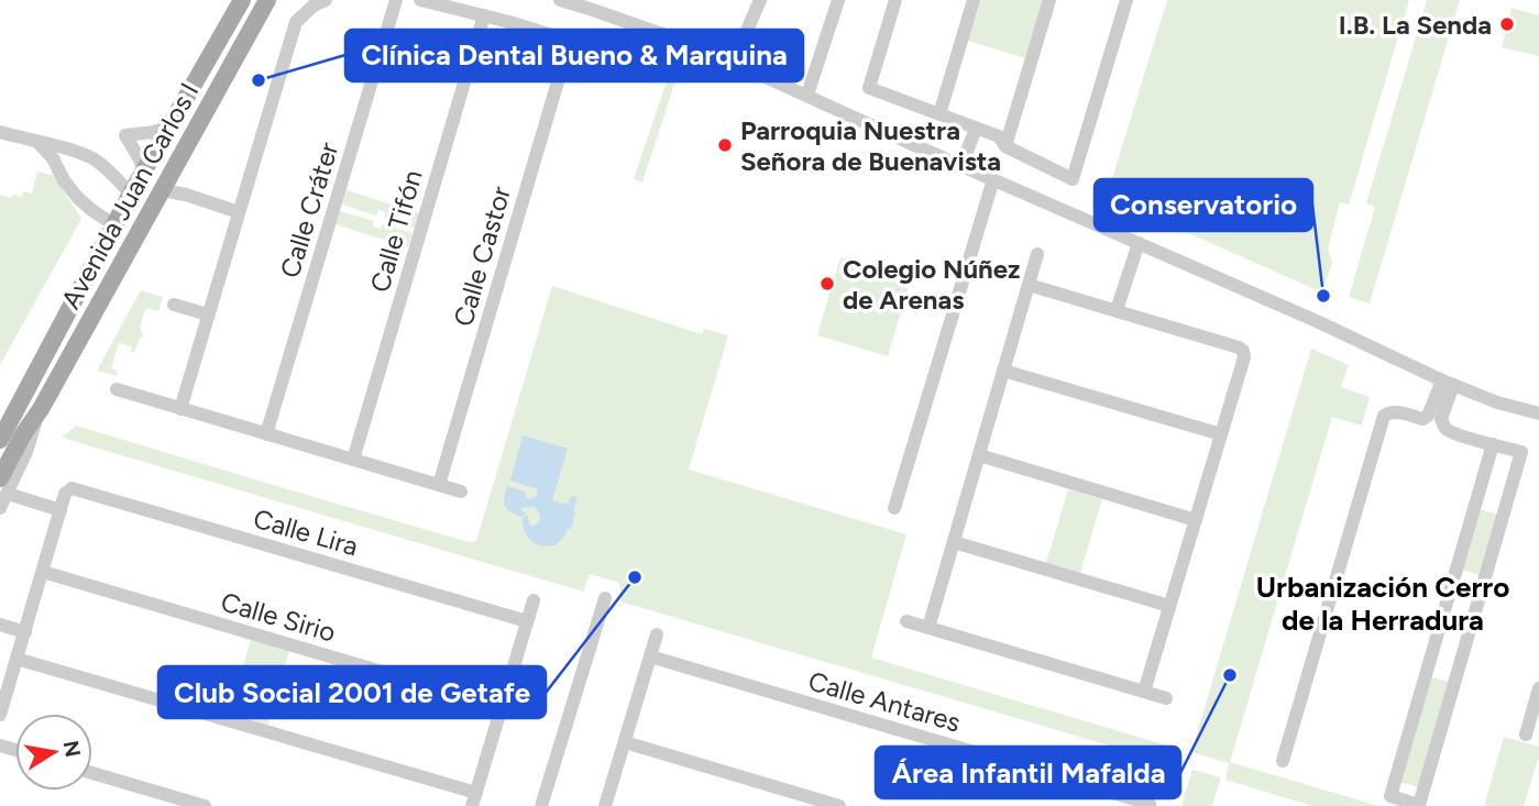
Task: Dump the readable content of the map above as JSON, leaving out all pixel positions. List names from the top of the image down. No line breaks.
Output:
{"streets":{"main road":["Avenida Juan Carlos I"],"street":["Calle Cráter","Calle Tifón","Calle Castor","Calle Lira","Calle Sirio","Calle Antares"]},"crossings":[["Calle Tifón","Calle Castor"]],"districts":["Urbanización Cerro de la Herradura"],"places":["I.B. La Senda","Clínica Dental Bueno & Marquina","Parroquia Nuestra Señora de Buenavista","Colegio Núñez de Arenas","Conservatorio","Club Social 2001 de Getafe","Área Infantil Mafalda"],"north":"right"}
